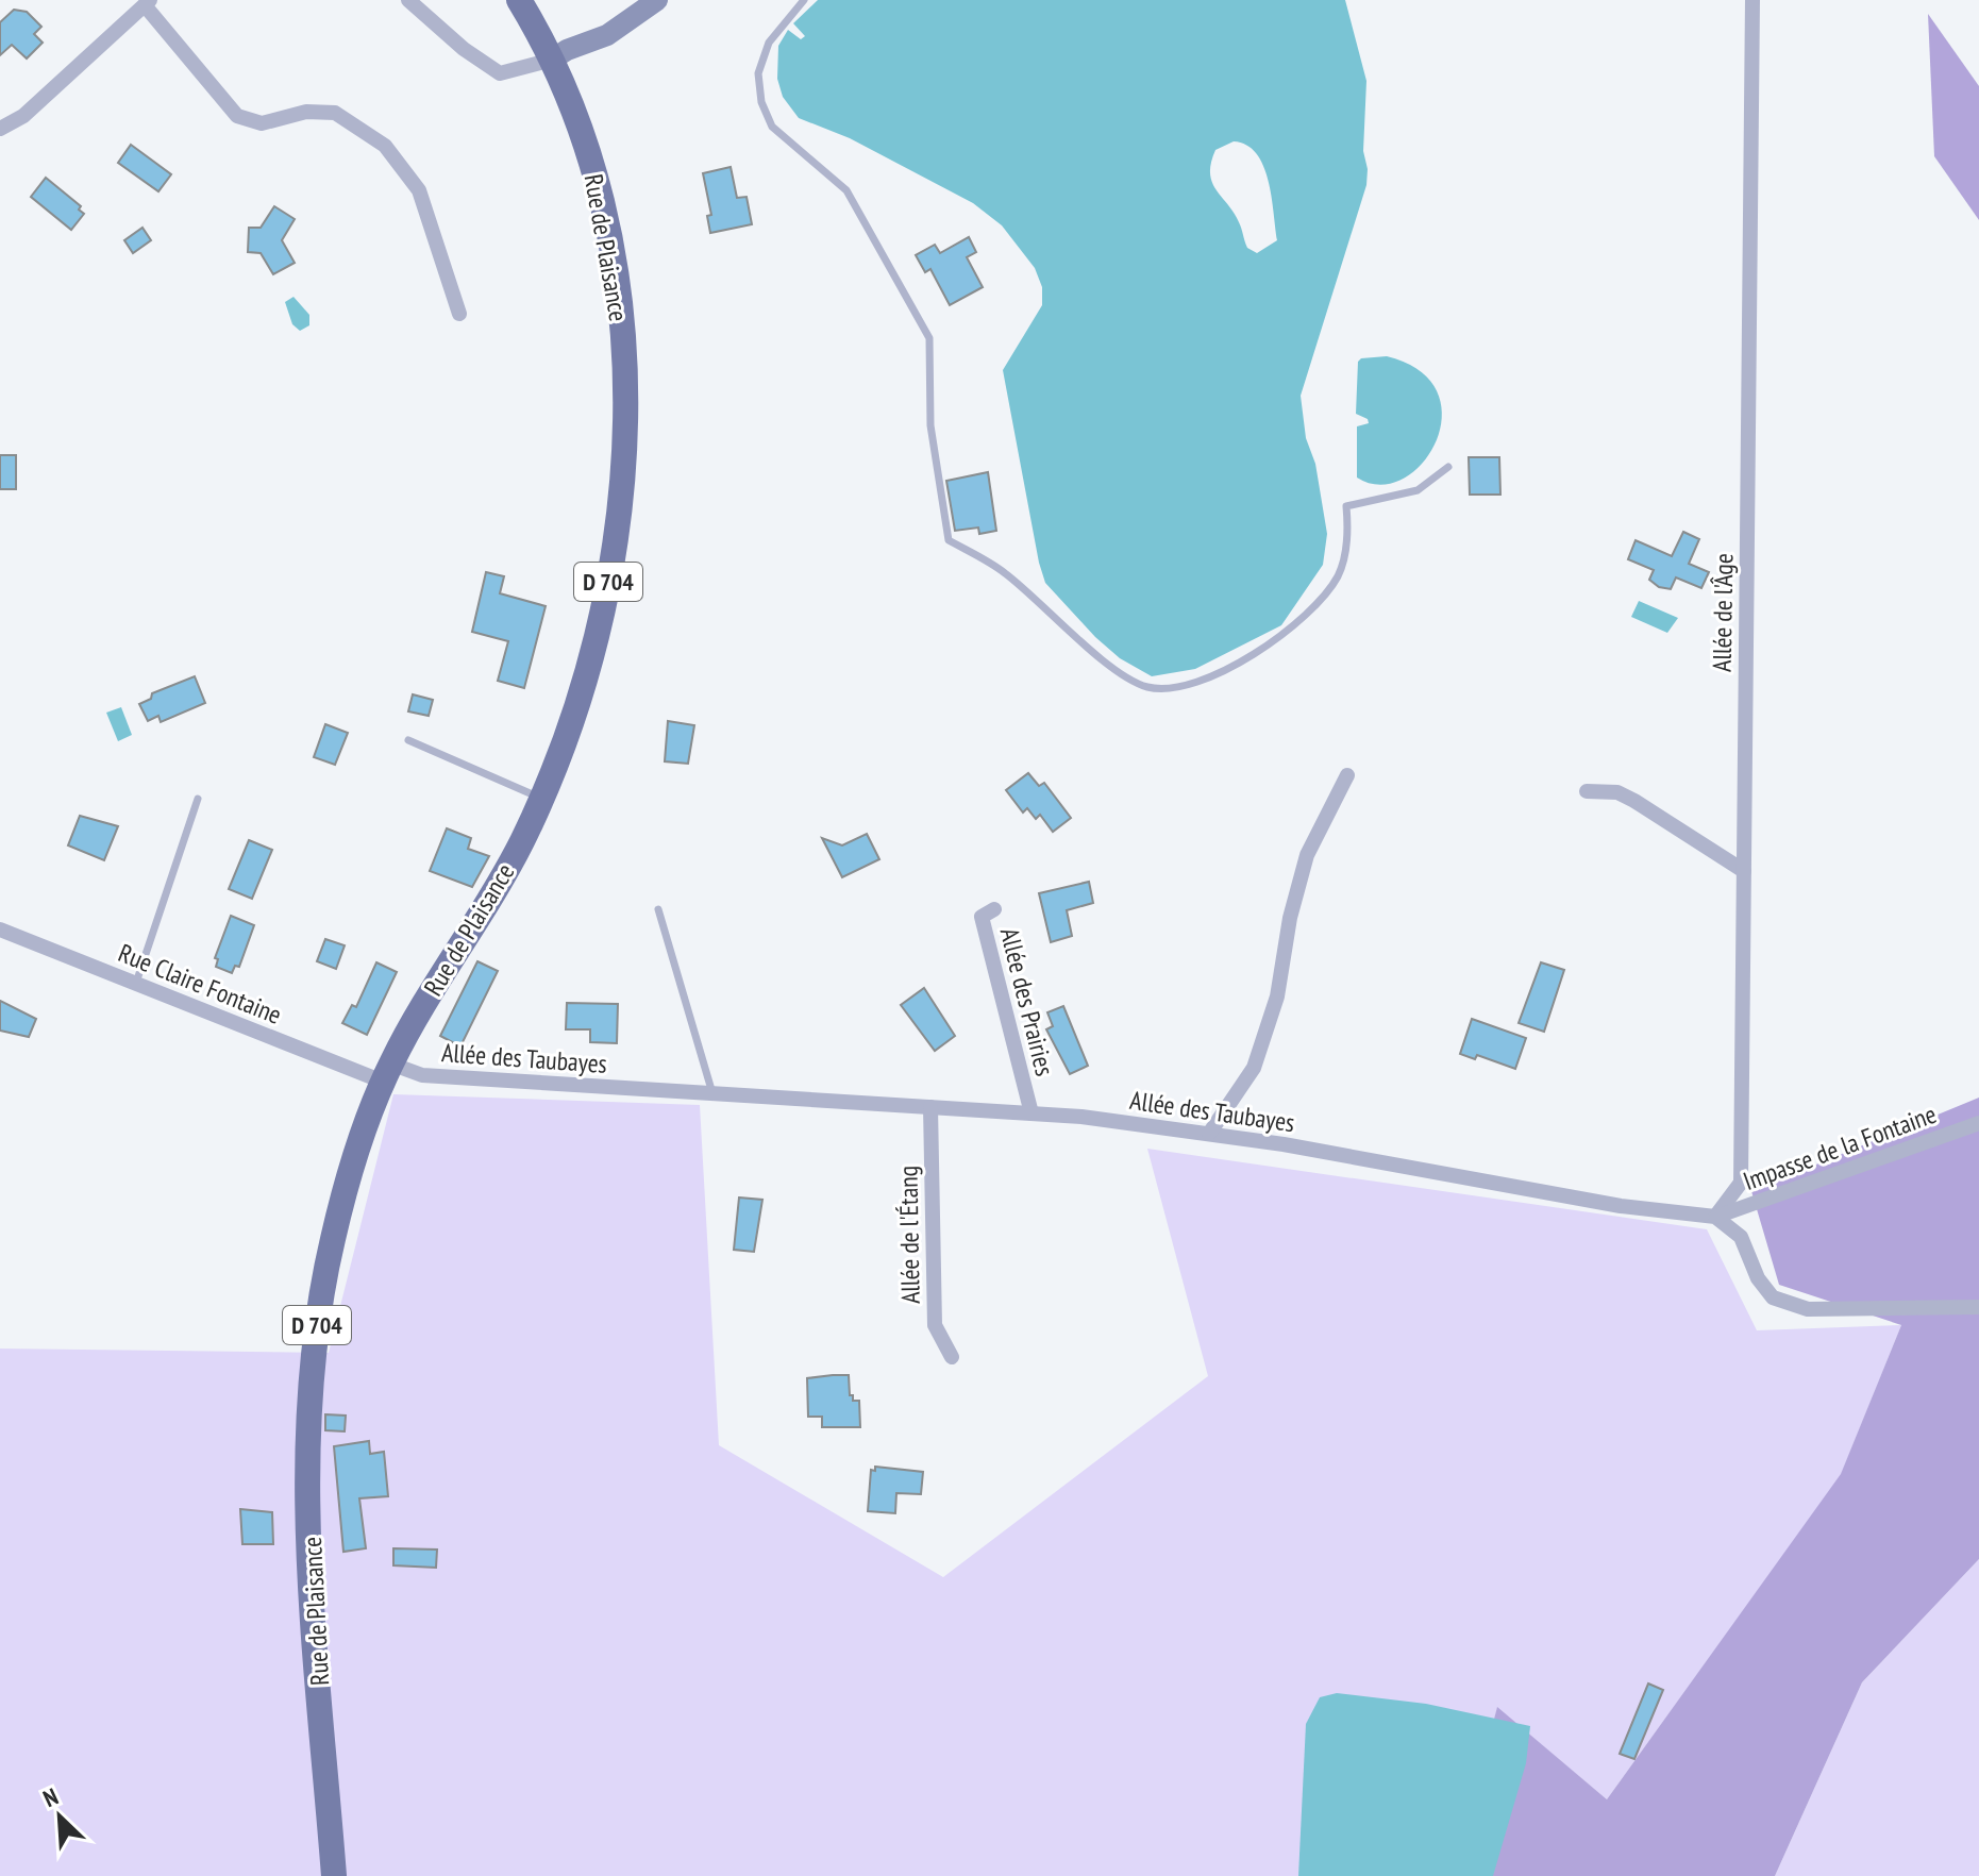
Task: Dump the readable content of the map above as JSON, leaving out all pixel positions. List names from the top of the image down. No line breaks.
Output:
{"streets":{"main road":["Rue de Plaisance","D 704"],"street":["Allée de l'Âge","Rue Claire Fontaine","Allée des Prairies","Allée des Taubayes","Impasse de la Fontaine","Allée de l'Étang"]},"crossings":[["Rue de Plaisance","Rue Claire Fontaine"],["Rue de Plaisance","Allée des Taubayes"],["Allée de l'Âge","Allée des Taubayes"],["Allée de l'Âge","Impasse de la Fontaine"],["Rue Claire Fontaine","Allée des Taubayes"],["Allée des Prairies","Allée des Taubayes"],["Allée des Taubayes","Impasse de la Fontaine"],["Allée des Taubayes","Allée de l'Étang"]],"north":"top left"}
